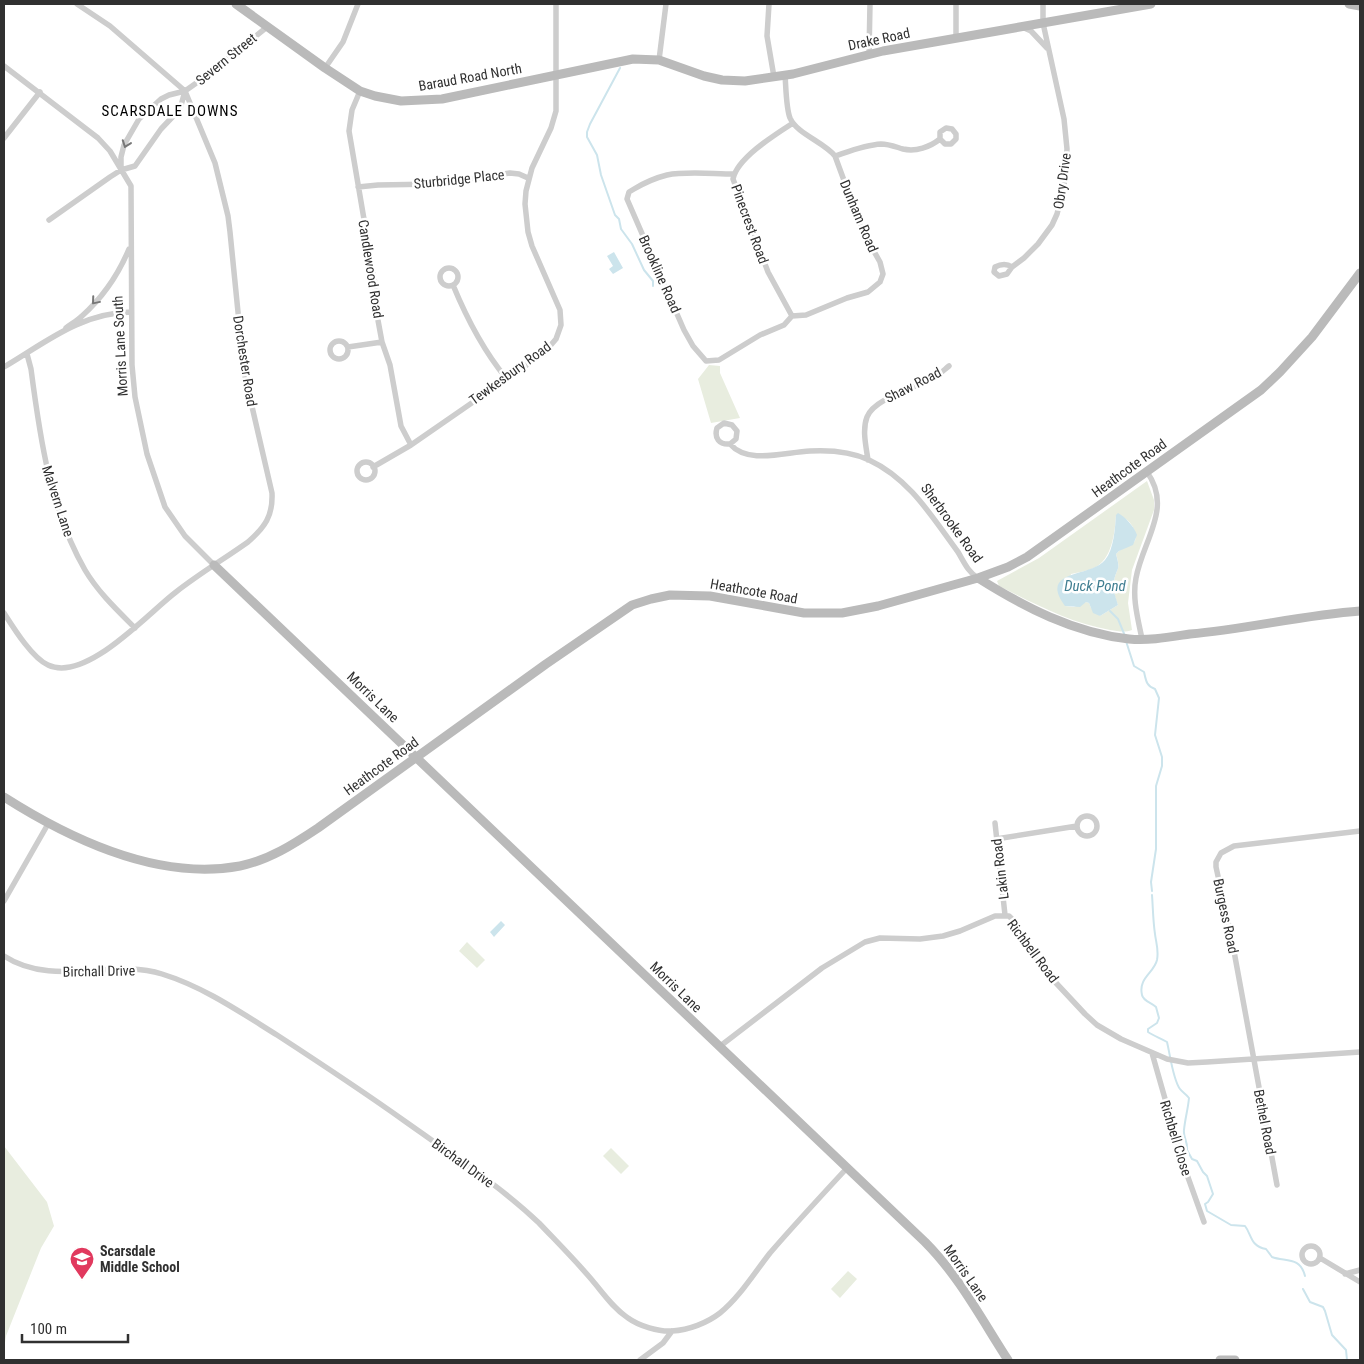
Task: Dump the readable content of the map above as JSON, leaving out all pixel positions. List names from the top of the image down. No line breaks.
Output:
{"streets":{"street":["Drake Road","Severn Street","Baraud Road North","Sturbridge Place","Obry Drive","Dunham Road","Pinecrest Road","Candlewood Road","Brookline Road","Morris Lane South","Dorchester Road","Tewkesbury Road","Shaw Road","Heathcote Road","Malvern Lane","Sherbrooke Road","Morris Lane","Lakin Road","Burgess Road","Richbell Road","Birchall Drive","Bethel Road","Richbell Close"]},"crossings":[["Drake Road","Baraud Road North"],["Drake Road","Obry Drive"],["Severn Street","Baraud Road North"],["Severn Street","Morris Lane South"],["Severn Street","Dorchester Road"],["Baraud Road North","Candlewood Road"],["Baraud Road North","Tewkesbury Road"],["Sturbridge Place","Candlewood Road"],["Sturbridge Place","Tewkesbury Road"],["Dunham Road","Pinecrest Road"],["Dunham Road","Brookline Road"],["Pinecrest Road","Brookline Road"],["Candlewood Road","Tewkesbury Road"],["Morris Lane South","Dorchester Road"],["Morris Lane South","Morris Lane"],["Dorchester Road","Malvern Lane"],["Shaw Road","Sherbrooke Road"],["Heathcote Road","Sherbrooke Road"],["Heathcote Road","Morris Lane"],["Morris Lane","Richbell Road"],["Morris Lane","Birchall Drive"],["Lakin Road","Richbell Road"],["Burgess Road","Richbell Road"],["Burgess Road","Bethel Road"],["Richbell Road","Bethel Road"],["Richbell Road","Richbell Close"]],"districts":["SCARSDALE DOWNS"],"water":["Duck Pond"],"places":{"school or university":["Scarsdale Middle School"]},"scale_bar":"100 m"}
